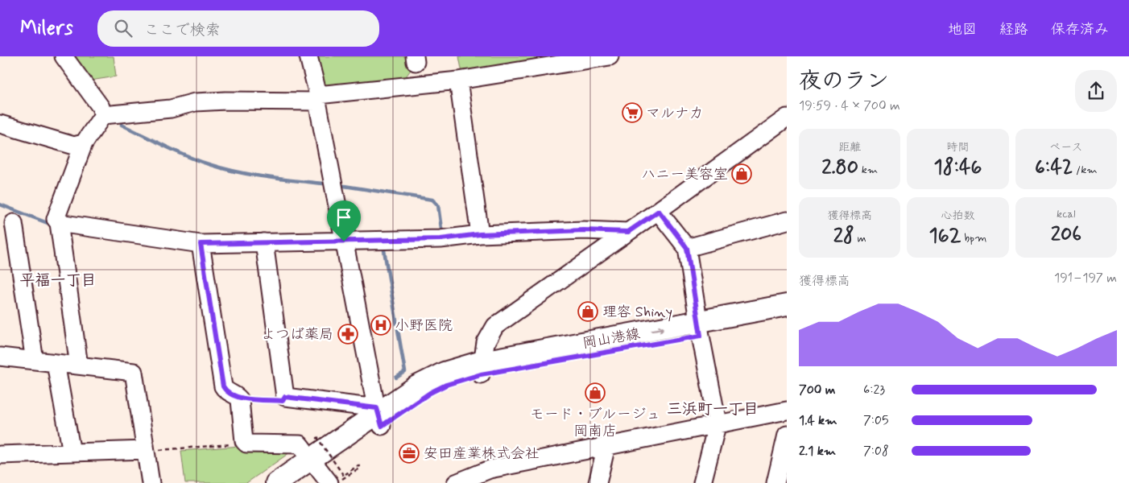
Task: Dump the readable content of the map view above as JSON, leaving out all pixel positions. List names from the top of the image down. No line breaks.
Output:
{"streets":{"main road":["岡山港線"]},"districts":["平福一丁目","三浜町一丁目"],"places":{"supermarket":["マルナカ"],"shop":["ハニー美容室","理容 Shiny","モード・ブルージュ 岡南店"],"hospital":["小野医院"],"pharmacy":["よつば薬局"],"office":["安田産業株式会社"]},"page":{"header":"Milers","search":"ここで検索","nav":["地図","経路","保存済み"],"heading":["夜のラン","19:59 · 4 × 700 m"],"stats":[["距離","2.80 km"],["時間","18:46"],["ペース","6:42 /km"],["獲得標高","28 m"],["心拍数","162 bpm"],["kcal","206"]],"chart":["獲得標高","191–197 m"],"list":[{"name":"700 m","note":"6:23"},{"name":"1.4 km","note":"7:05"},{"name":"2.1 km","note":"7:08"}]}}
